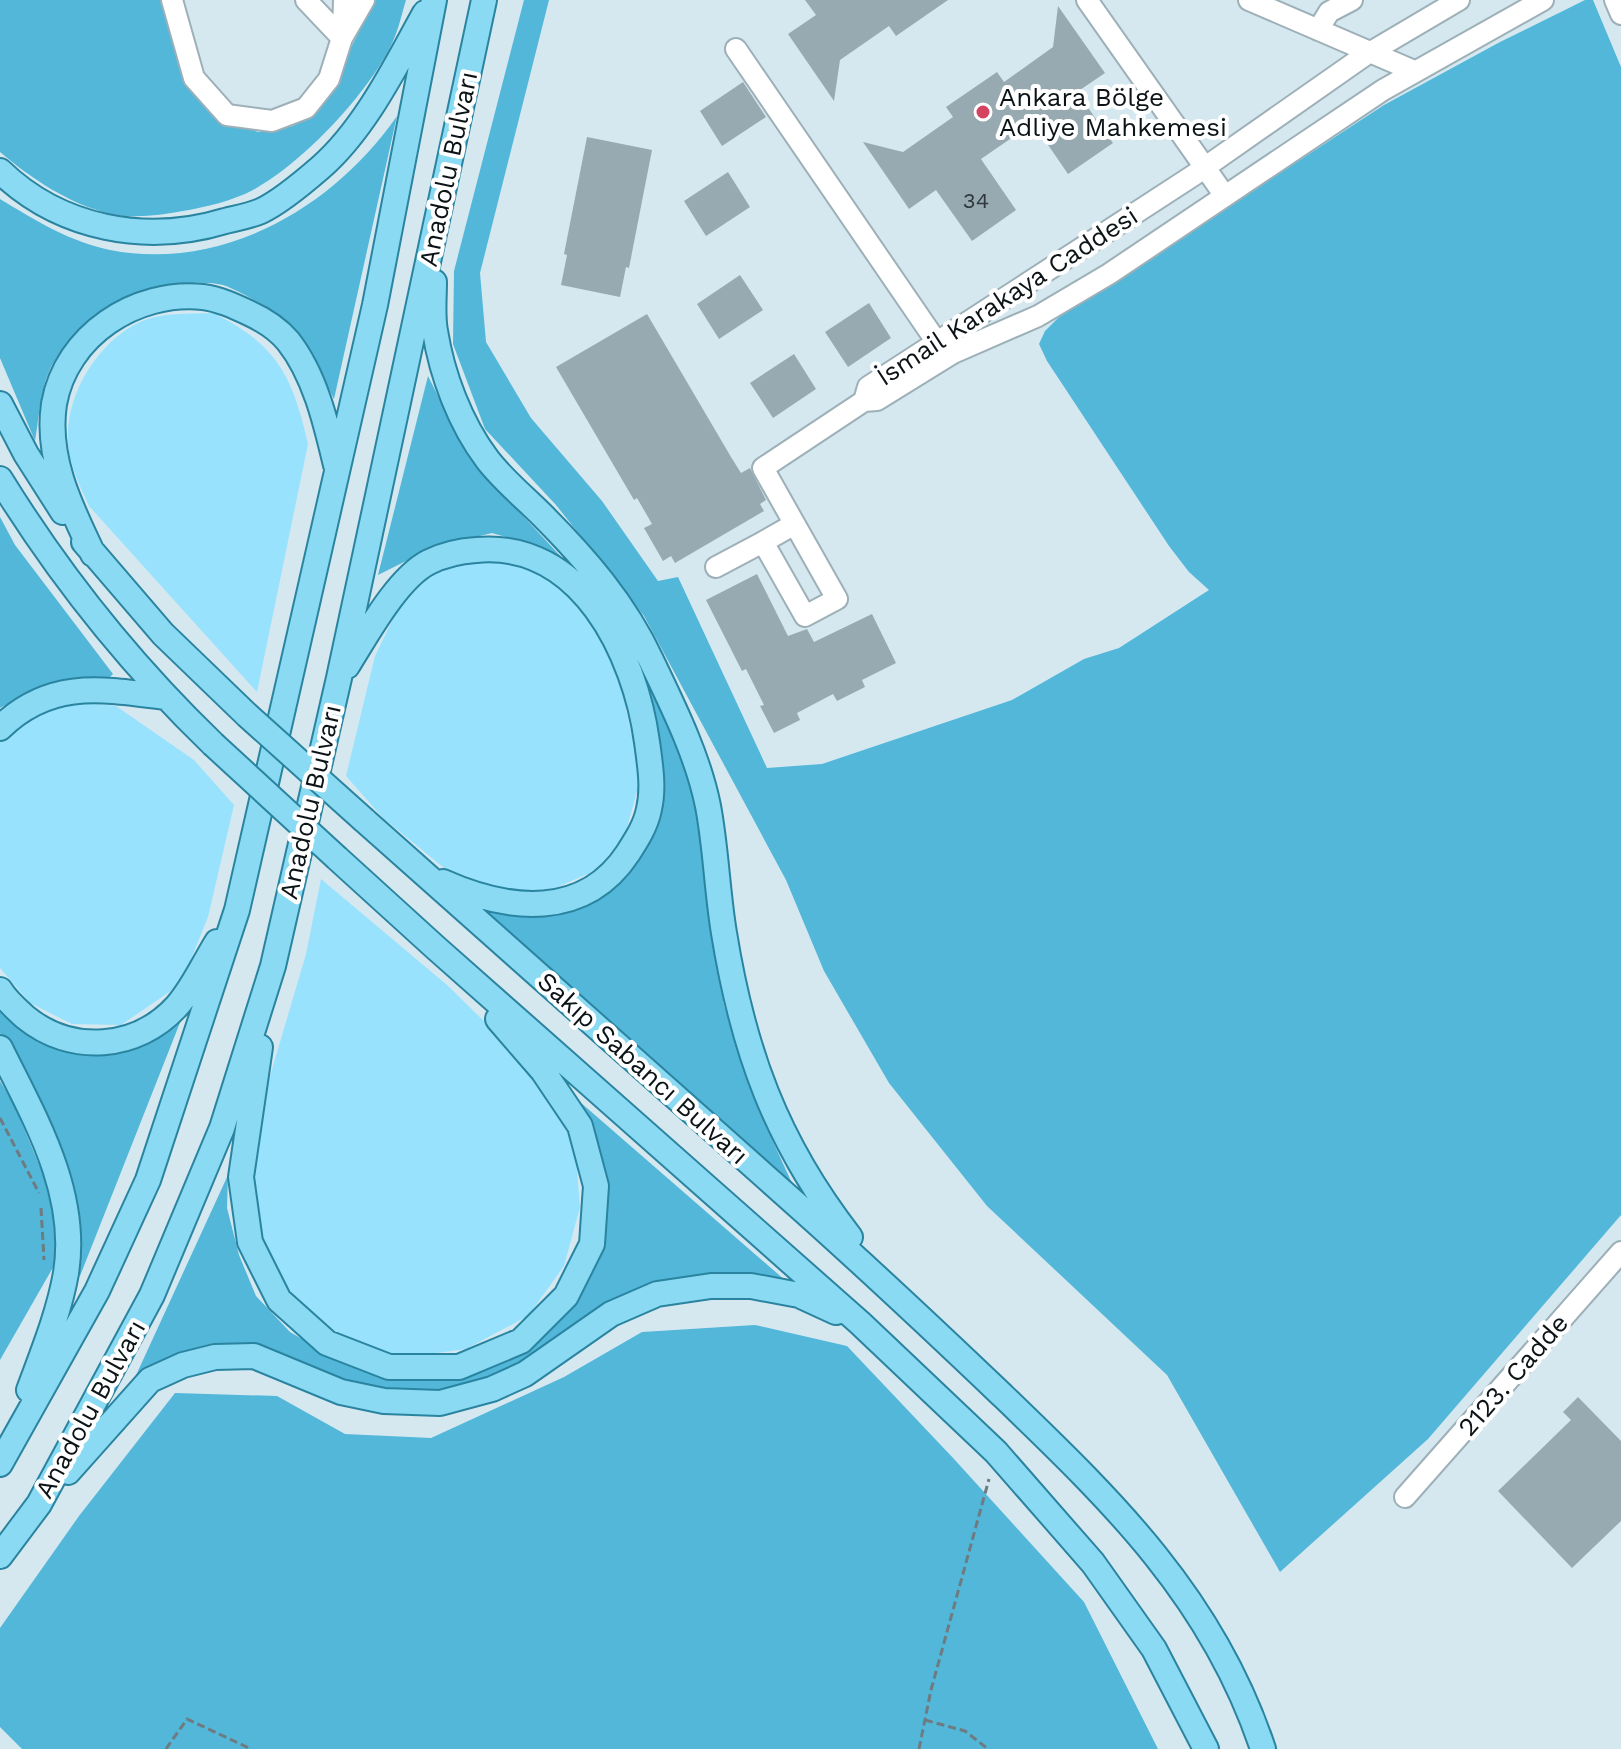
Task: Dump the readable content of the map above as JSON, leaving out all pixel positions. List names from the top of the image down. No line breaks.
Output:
{"streets":{"main road":["Anadolu Bulvarı","Sakıp Sabancı Bulvarı"],"street":["İsmail Karakaya Caddesi","2123. Cadde"]},"places":["Ankara Bölge Adliye Mahkemesi"],"house_numbers":["34"]}
